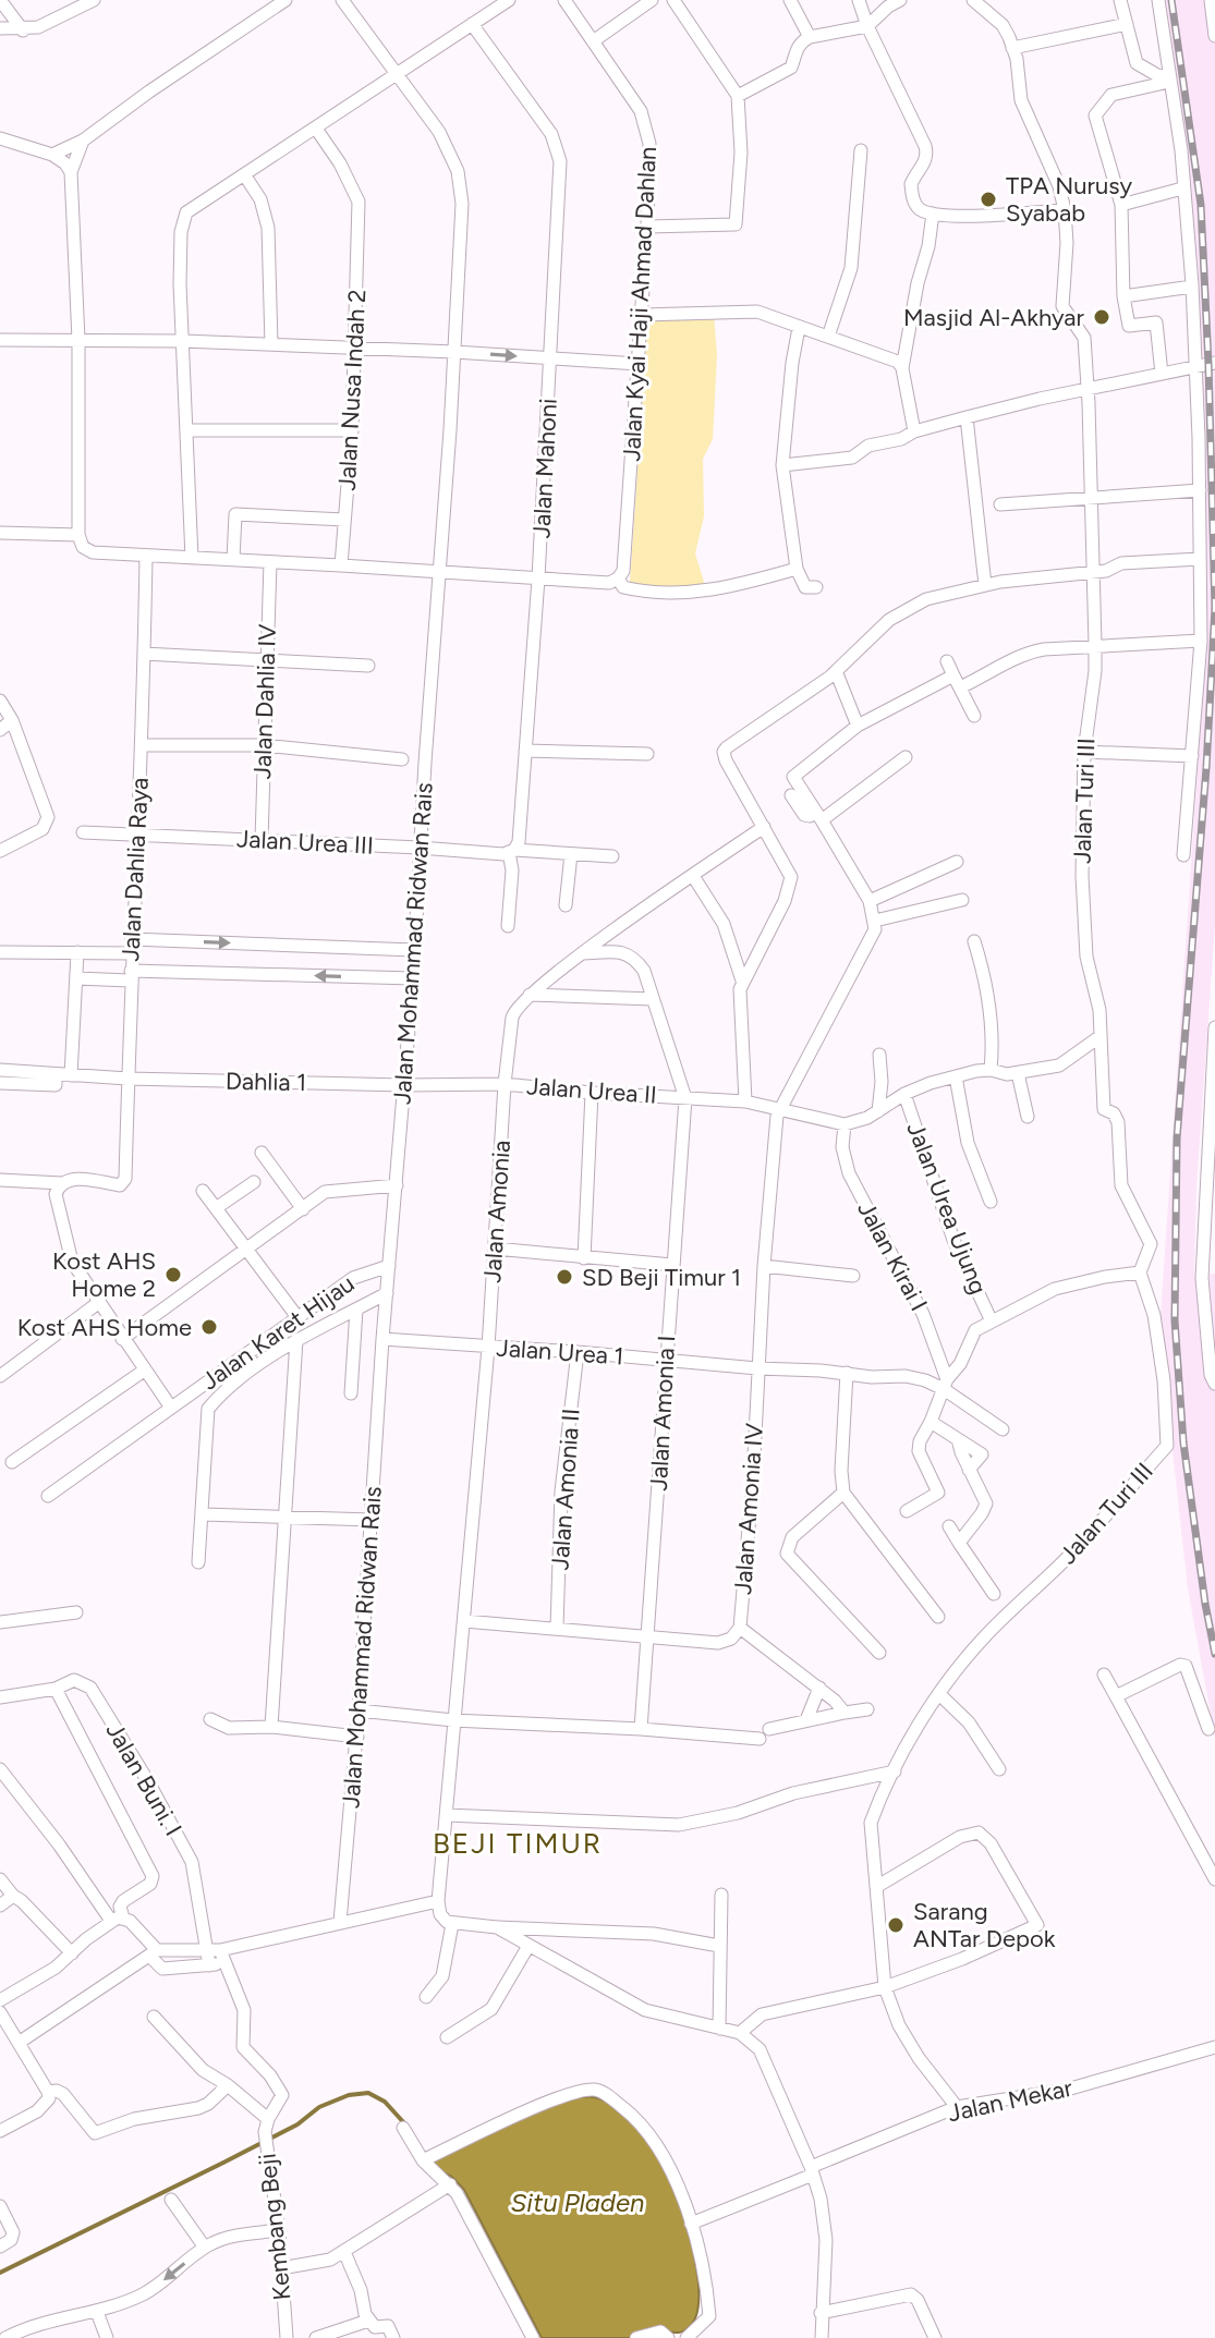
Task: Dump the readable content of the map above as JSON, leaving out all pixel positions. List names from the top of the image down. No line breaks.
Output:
{"streets":{"street":["Jalan Kyai Haji Ahmad Dahlan","Jalan Nusa Indah 2","Jalan Mahoni","Jalan Dahlia IV","Jalan Turi III","Jalan Urea III","Jalan Dahlia Raya","Jalan Mohammad Ridwan Rais","Dahlia 1","Jalan Urea II","Jalan Urea Ujung","Jalan Amonia","Jalan Kirai I","Jalan Karet Hijau","Jalan Urea 1","Jalan Amonia I","Jalan Amonia II","Jalan Amonia IV","Jalan Buni. I","Jalan Mekar","Kembang Beji"]},"crossings":[["Jalan Dahlia IV","Jalan Urea III"],["Jalan Turi III","Jalan Urea Ujung"],["Jalan Turi III","Jalan Mekar"],["Jalan Urea III","Jalan Dahlia Raya"],["Jalan Urea III","Jalan Mohammad Ridwan Rais"],["Jalan Dahlia Raya","Dahlia 1"],["Jalan Mohammad Ridwan Rais","Dahlia 1"],["Jalan Mohammad Ridwan Rais","Jalan Urea II"],["Jalan Mohammad Ridwan Rais","Jalan Karet Hijau"],["Jalan Mohammad Ridwan Rais","Jalan Urea 1"],["Dahlia 1","Jalan Urea II"],["Jalan Urea II","Jalan Amonia"],["Jalan Urea II","Jalan Amonia I"],["Jalan Urea II","Jalan Amonia IV"],["Jalan Urea Ujung","Jalan Kirai I"],["Jalan Amonia","Jalan Urea 1"],["Jalan Amonia","Jalan Amonia IV"],["Jalan Kirai I","Jalan Urea 1"],["Jalan Urea 1","Jalan Amonia I"],["Jalan Urea 1","Jalan Amonia II"],["Jalan Urea 1","Jalan Amonia IV"],["Jalan Amonia I","Jalan Amonia IV"],["Jalan Amonia II","Jalan Amonia IV"],["Jalan Buni. I","Kembang Beji"]],"districts":["BEJI TIMUR"],"water":["Situ Pladen"],"places":["TPA Nurusy Syabab","Masjid Al-Akhyar","Kost AHS Home 2","SD Beji Timur 1","Kost AHS Home","Sarang ANTar Depok"]}
